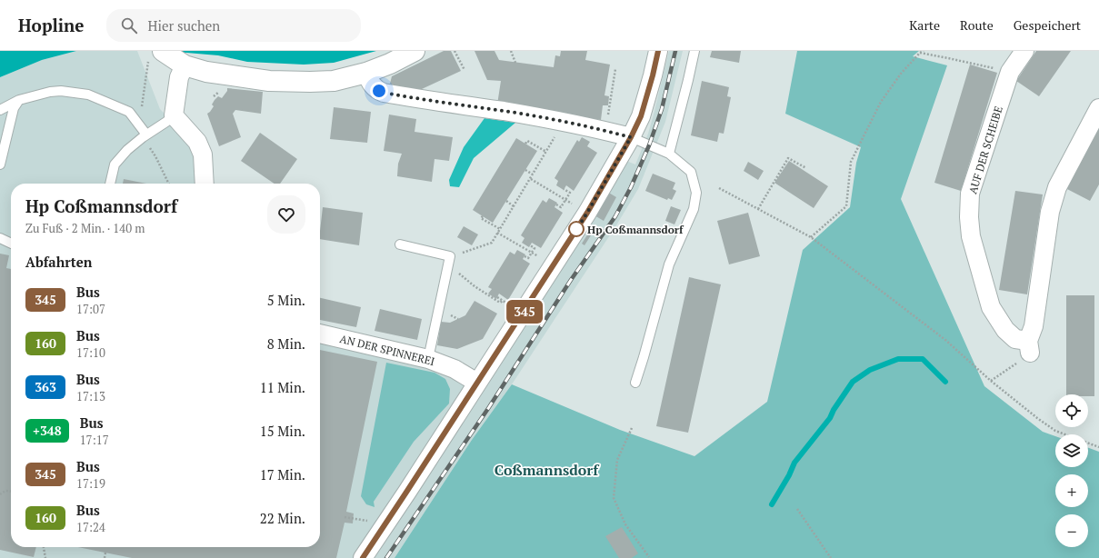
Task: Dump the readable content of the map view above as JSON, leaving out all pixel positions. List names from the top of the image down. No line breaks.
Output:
{"streets":{"street":["AUF DER SCHEIBE","AN DER SPINNEREI"]},"districts":["Coßmannsdorf"],"places":["Hp Coßmannsdorf"],"lines":["bus line 345"],"page":{"header":"Hopline","search":"Hier suchen","nav":["Karte","Route","Gespeichert"],"on_map":"345","heading":[["Hp Coßmannsdorf","Zu Fuß · 2 Min. · 140 m"],"Abfahrten"],"list":[{"mark":"345","name":"Bus","note":"17:07","value":"5 Min."},{"mark":"160","name":"Bus","note":"17:10","value":"8 Min."},{"mark":"363","name":"Bus","note":"17:13","value":"11 Min."},{"mark":"+348","name":"Bus","note":"17:17","value":"15 Min."},{"mark":"345","name":"Bus","note":"17:19","value":"17 Min."},{"mark":"160","name":"Bus","note":"17:24","value":"22 Min."}],"map_buttons":["+","−"]}}
